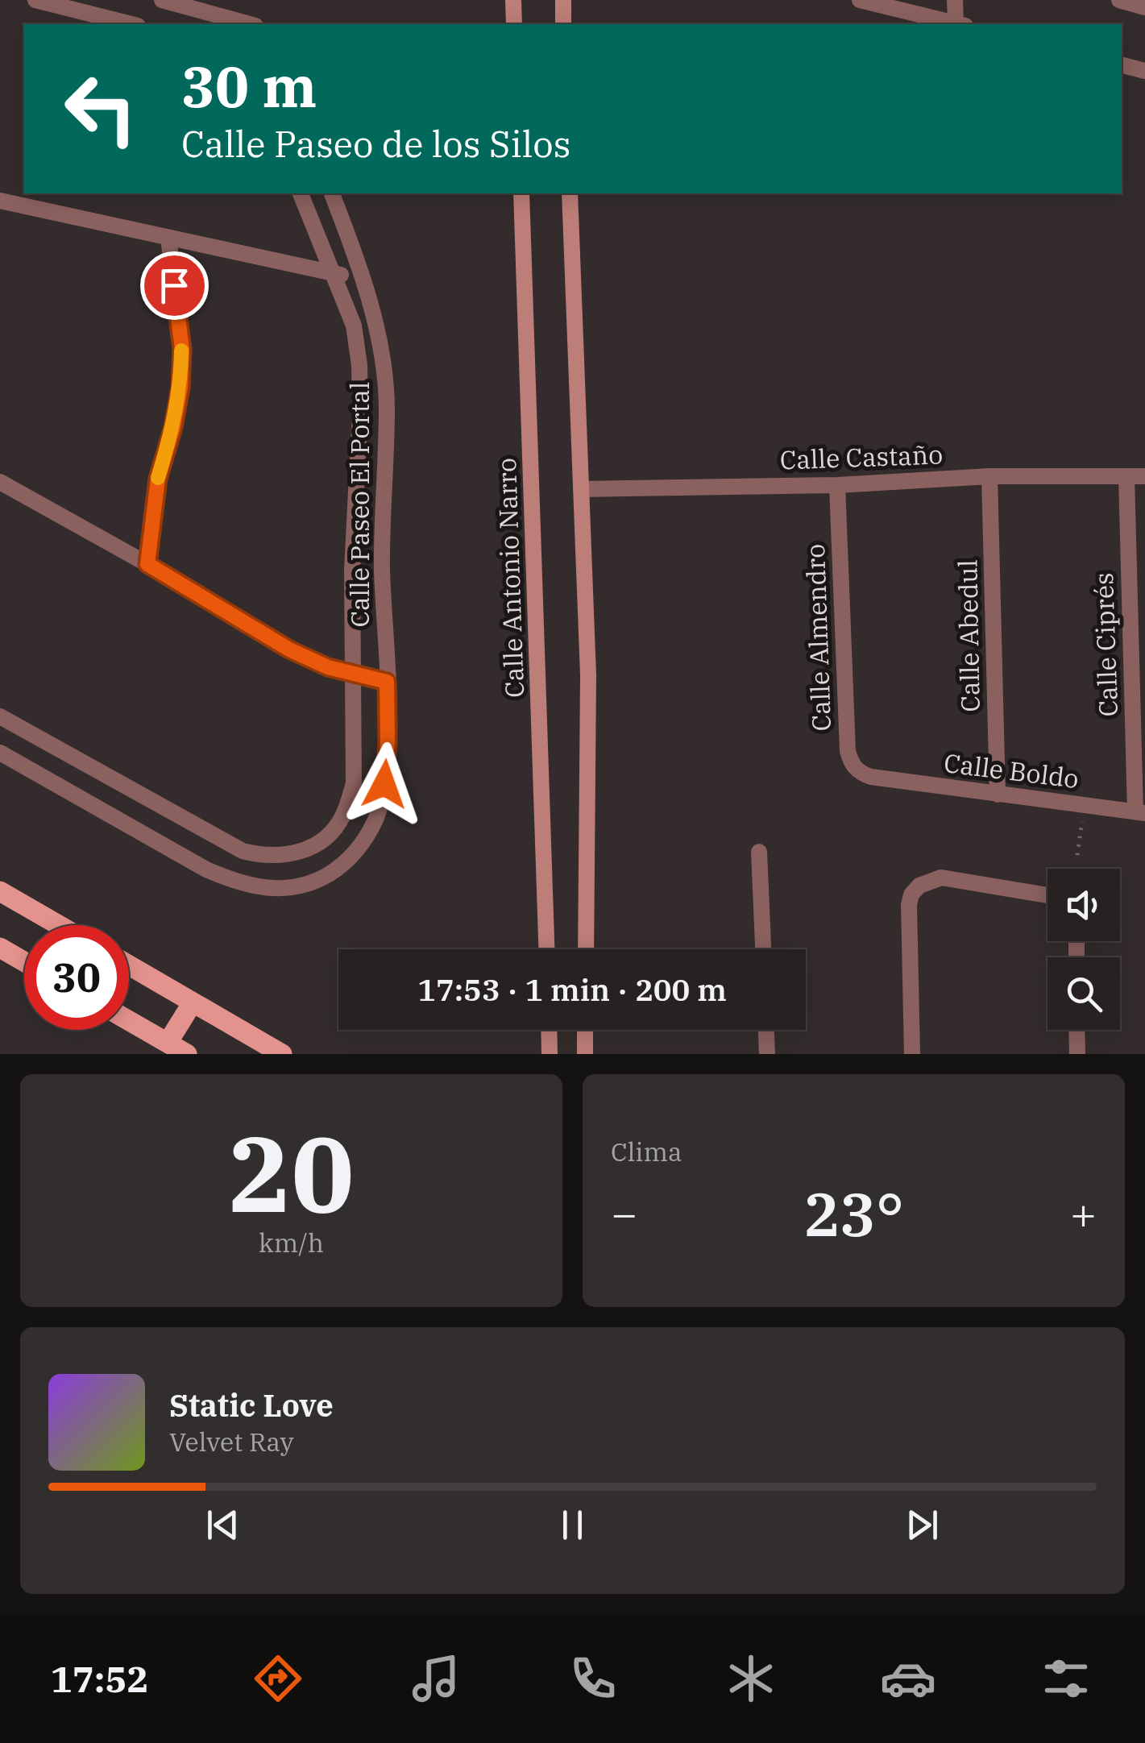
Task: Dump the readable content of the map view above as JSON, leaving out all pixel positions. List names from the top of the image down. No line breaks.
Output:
{"streets":{"main road":["Calle Antonio Narro"],"street":["Calle Castaño","Calle Paseo El Portal","Calle Abedul","Calle Almendro","Calle Ciprés","Calle Boldo"]},"crossings":[["Calle Castaño","Calle Abedul"],["Calle Castaño","Calle Almendro"],["Calle Castaño","Calle Ciprés"],["Calle Abedul","Calle Boldo"],["Calle Almendro","Calle Boldo"],["Calle Ciprés","Calle Boldo"]],"page":{"turn":["30 m","Calle Paseo de los Silos"],"limit":"30","trip":"17:53 · 1 min · 200 m","tile":[["20","km/h"],"Clima"],"heat":["−","23°","+"],"song":["Static Love","Velvet Ray"],"tabs":"17:52"}}
